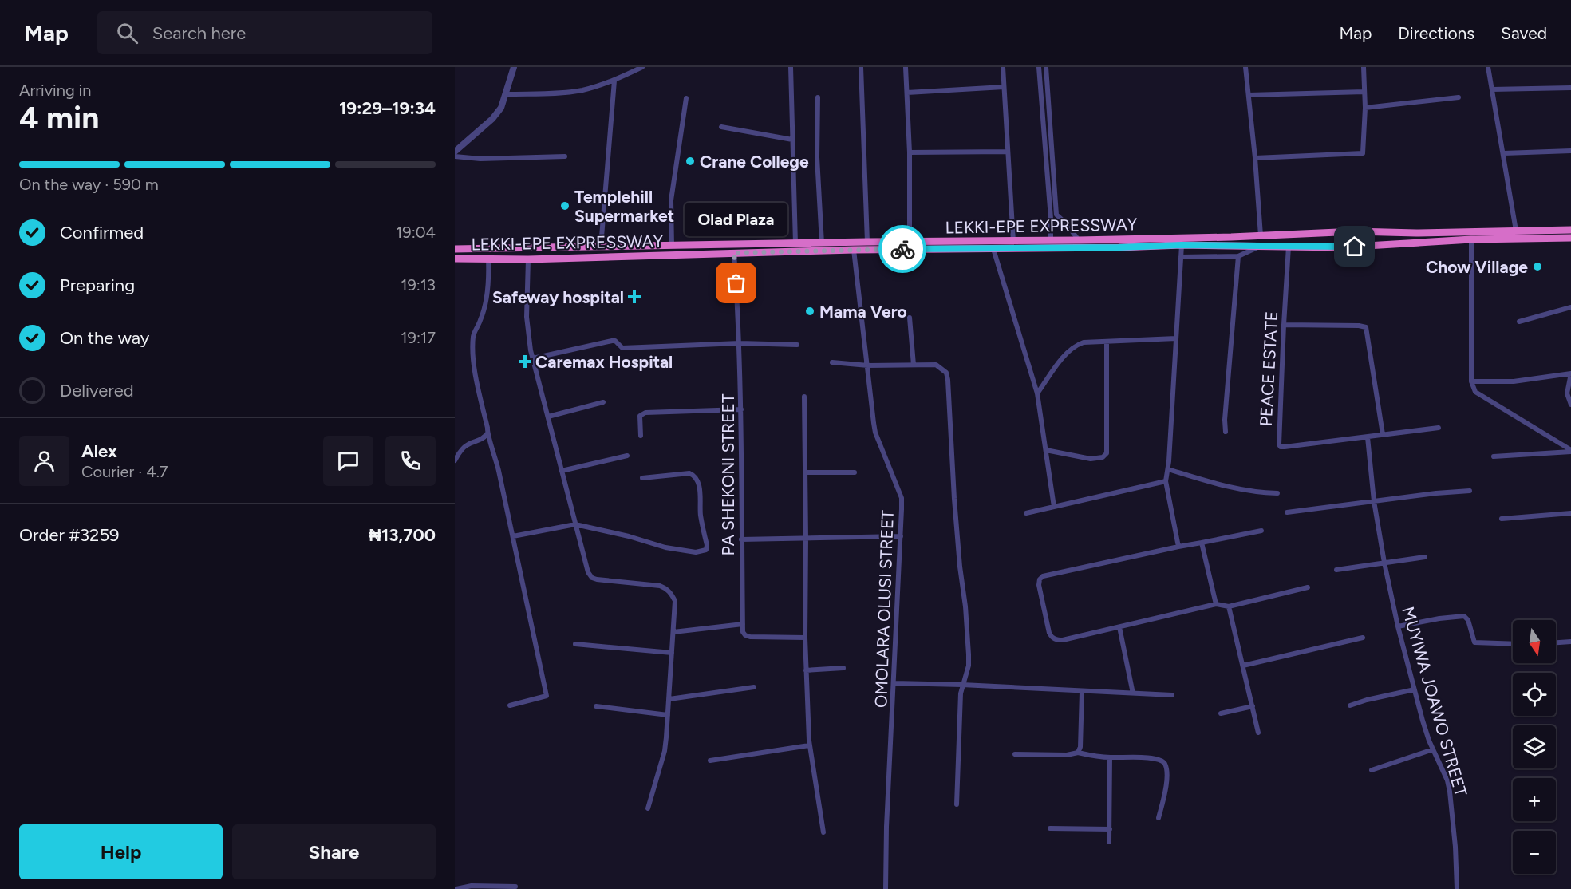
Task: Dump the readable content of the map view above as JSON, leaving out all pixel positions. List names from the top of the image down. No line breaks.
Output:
{"streets":{"highway":["LEKKI-EPE EXPRESSWAY"],"street":["PEACE ESTATE","PA SHEKONI STREET","OMOLARA OLUSI STREET","MUYIWA JOAWO STREET"]},"crossings":[["LEKKI-EPE EXPRESSWAY","PEACE ESTATE"],["LEKKI-EPE EXPRESSWAY","PA SHEKONI STREET"],["LEKKI-EPE EXPRESSWAY","OMOLARA OLUSI STREET"],["PEACE ESTATE","MUYIWA JOAWO STREET"]],"places":{"other":["Crane College","Templehill Supermarket","Chow Village","Olad Plaza","Mama Vero"],"health":["Safeway hospital","Caremax Hospital"]},"north":"bottom","page":{"header":"Map","search":"Search here","nav":["Map","Directions","Saved"],"heading":["4 min","Arriving in","19:29–19:34"],"panel":["Alex","Courier · 4.7","Order #3259","₦13,700"],"bar":"On the way · 590 m","bubble":"Olad Plaza","list":[["Confirmed","19:04"],["Preparing","19:13"],["On the way","19:17"],"Delivered"],"map_buttons":["+","−"],"buttons":["Help","Share"]}}
